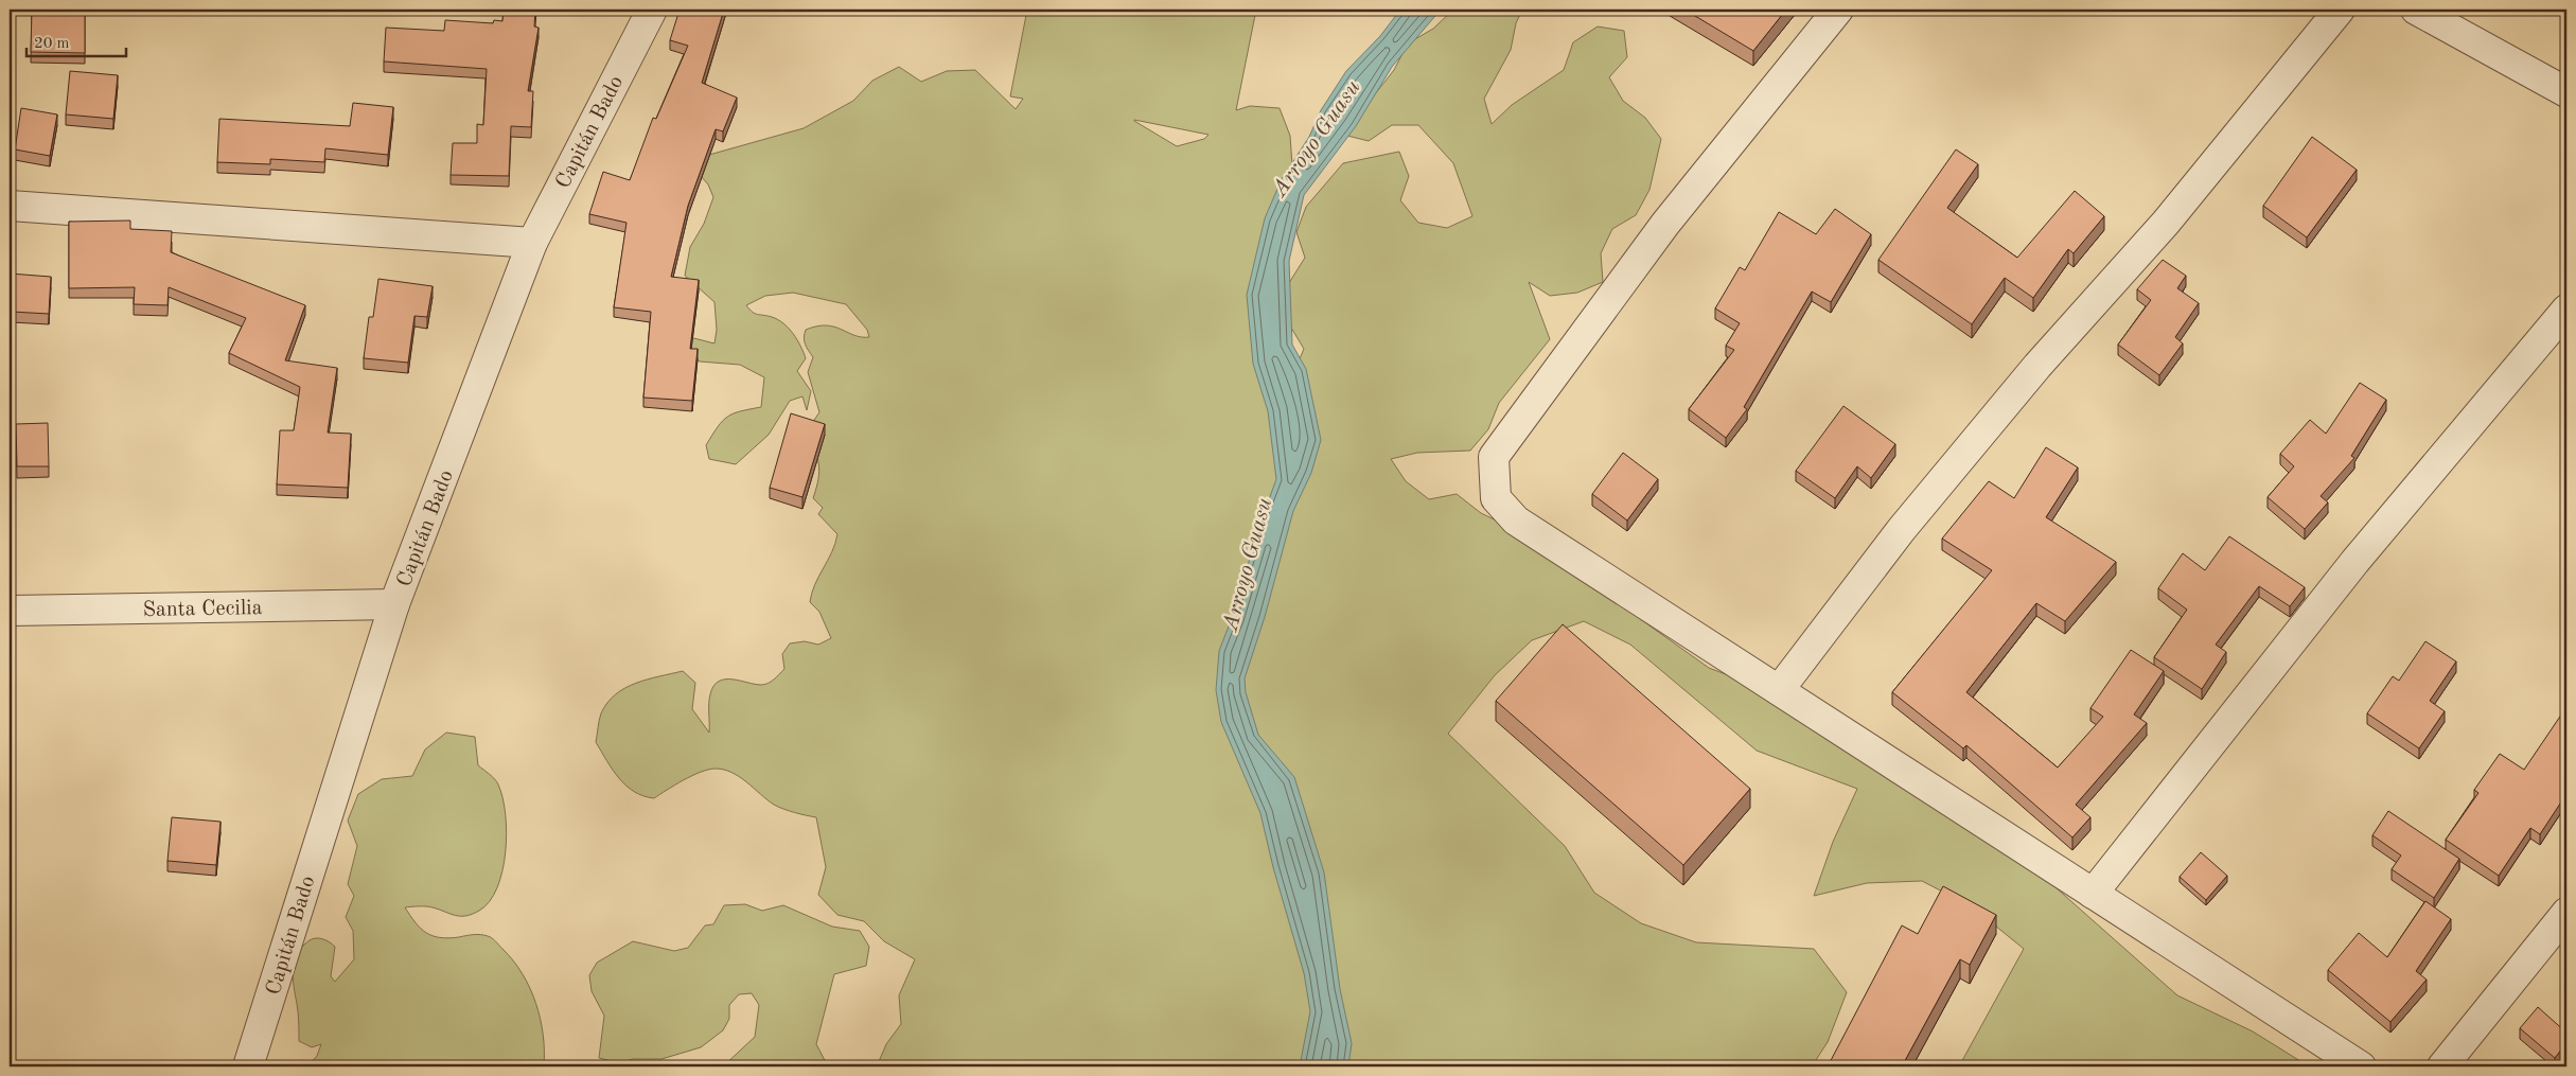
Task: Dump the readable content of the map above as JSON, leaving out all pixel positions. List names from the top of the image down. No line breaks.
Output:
{"streets":{"street":["Capitán Bado","Santa Cecilia"]},"crossings":[["Capitán Bado","Santa Cecilia"]],"water":["Arroyo Guasu"],"scale_bar":"20 m"}
